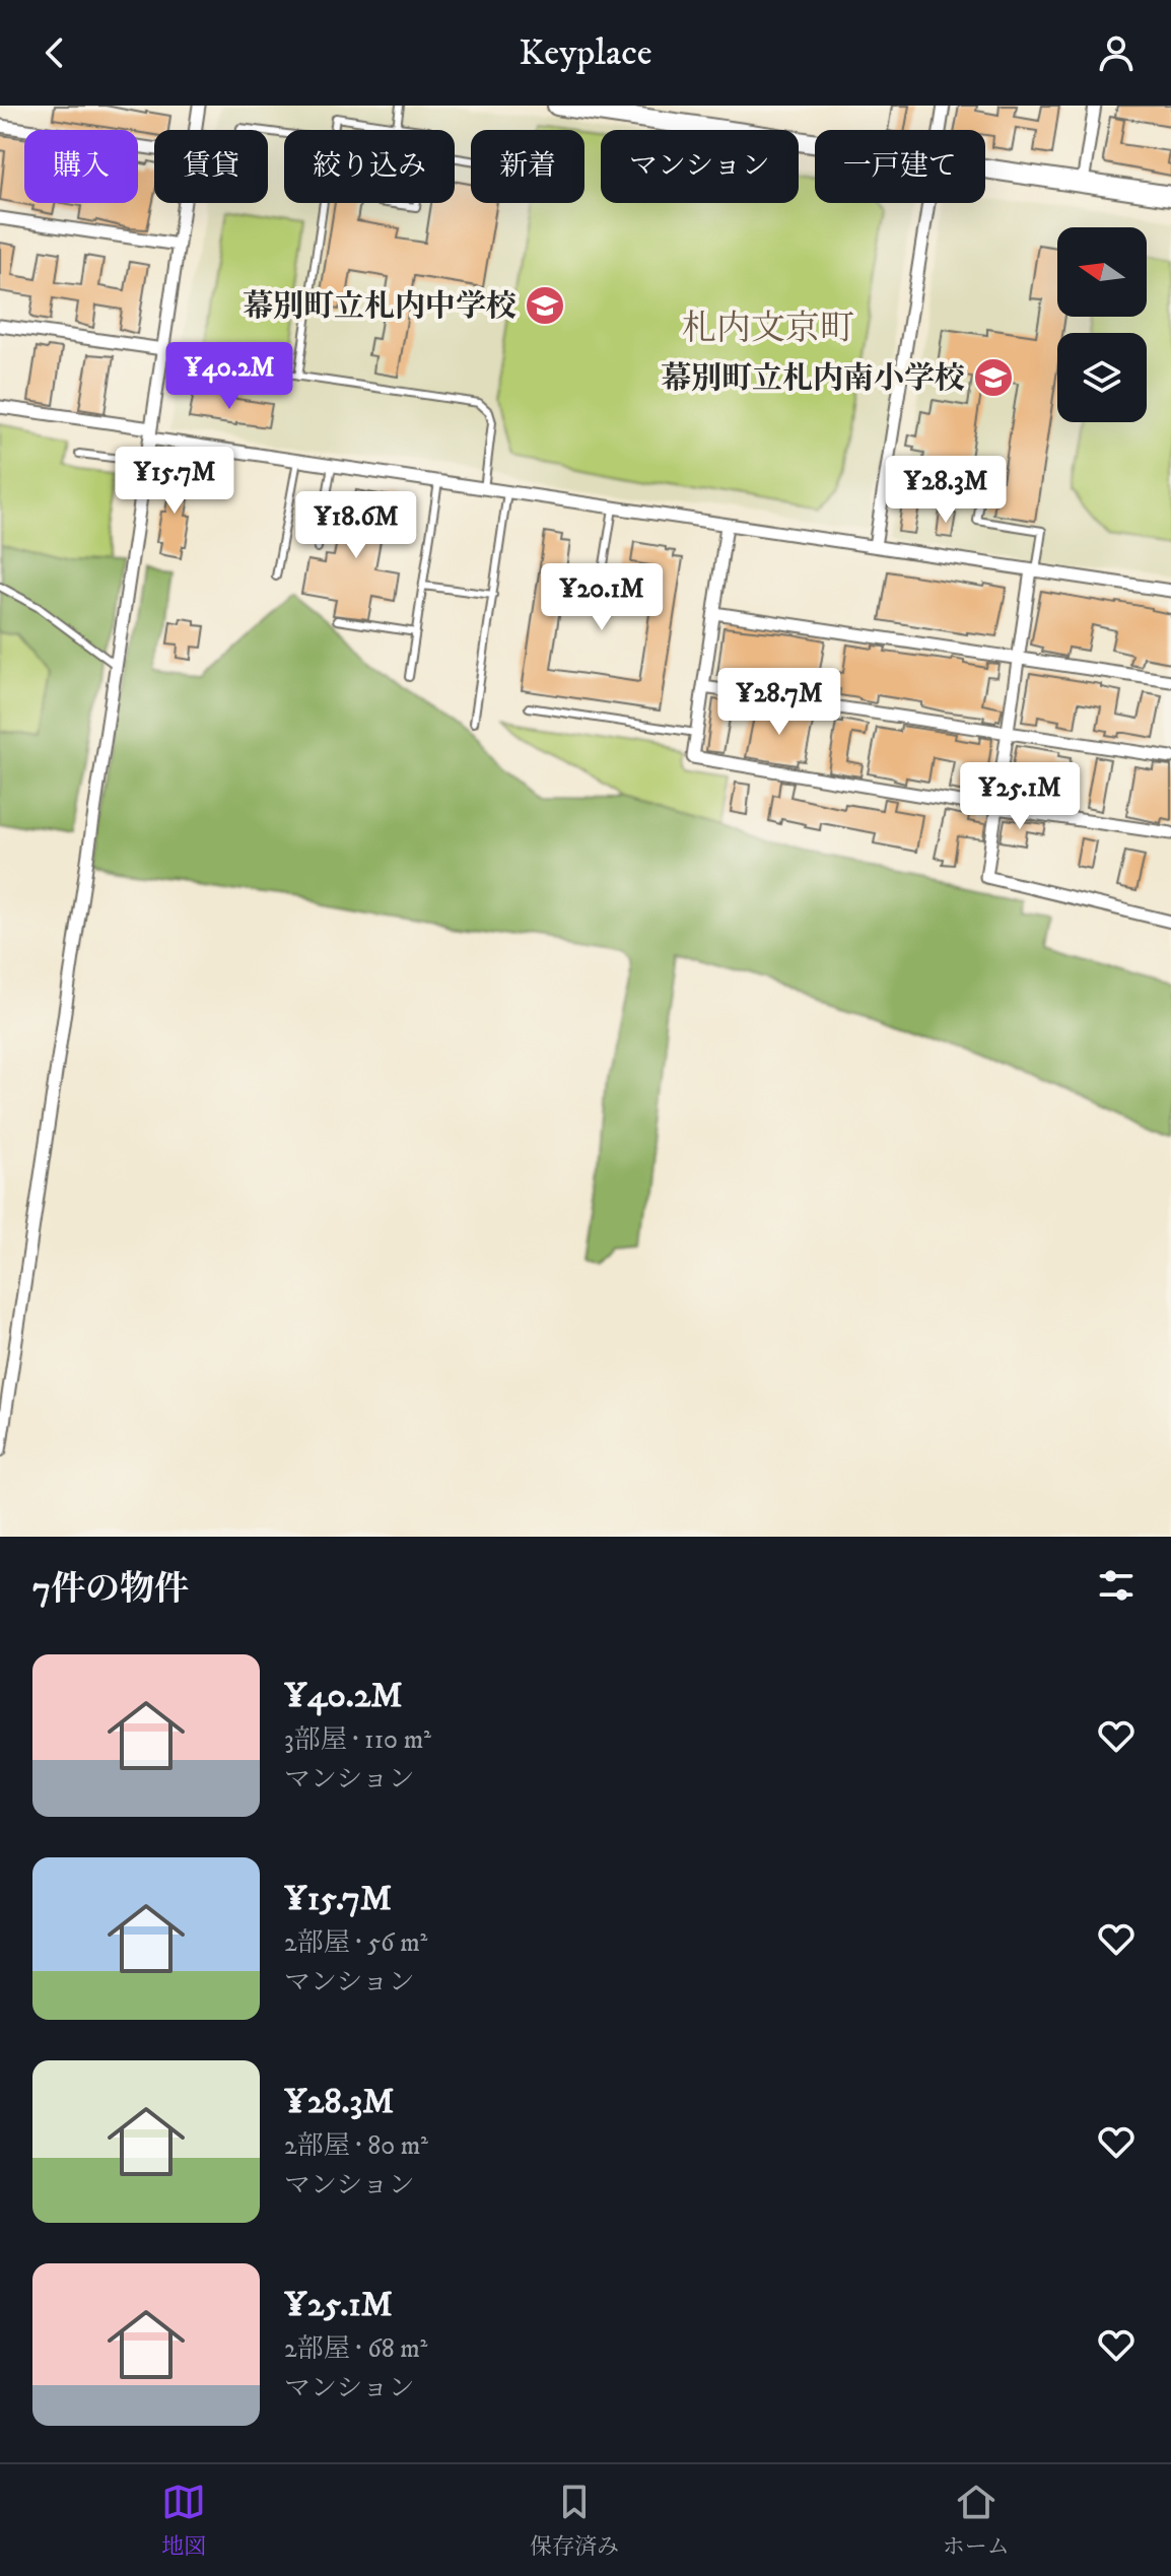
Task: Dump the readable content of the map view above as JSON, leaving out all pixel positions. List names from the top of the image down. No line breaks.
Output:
{"districts":["札内文京町"],"places":{"school or university":["幕別町立札内中学校","幕別町立札内南小学校"]},"north":"left","page":{"header":"Keyplace","chip":["購入","賃貸","絞り込み","新着","マンション","一戸建て"],"price":["¥40.2M","¥15.7M","¥28.3M","¥18.6M","¥20.1M","¥28.7M","¥25.1M"],"heading":"7件の物件","list":[{"name":"¥40.2M","note":"3部屋 · 110 m² · マンション"},{"name":"¥15.7M","note":"2部屋 · 56 m² · マンション"},{"name":"¥28.3M","note":"2部屋 · 80 m² · マンション"},{"name":"¥25.1M","note":"2部屋 · 68 m² · マンション"}],"tabs":["地図","保存済み","ホーム"]}}
